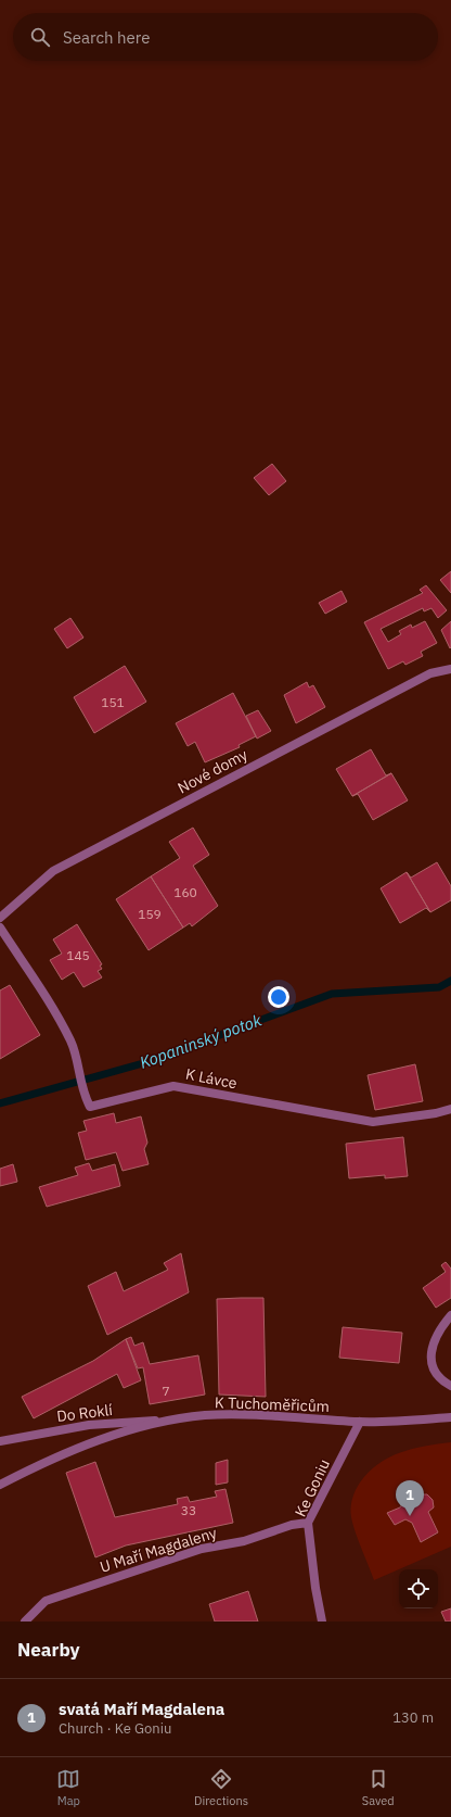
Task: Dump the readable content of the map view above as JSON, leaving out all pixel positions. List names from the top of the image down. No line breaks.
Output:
{"streets":{"street":["Nové domy","K Lávce","K Tuchoměřicům","Do Roklí","Ke Goniu","U Maří Magdaleny"]},"crossings":[["K Tuchoměřicům","Do Roklí"],["K Tuchoměřicům","Ke Goniu"],["Ke Goniu","U Maří Magdaleny"]],"water":["Kopaninský potok"],"house_numbers":["151","160","159","145","7","33"],"page":{"search":"Search here","pins":"1","heading":"Nearby","list":[{"mark":"1","name":"svatá Maří Magdalena","note":"Church · Ke Goniu","value":"130 m"}],"nav":["Map","Directions","Saved"]}}
